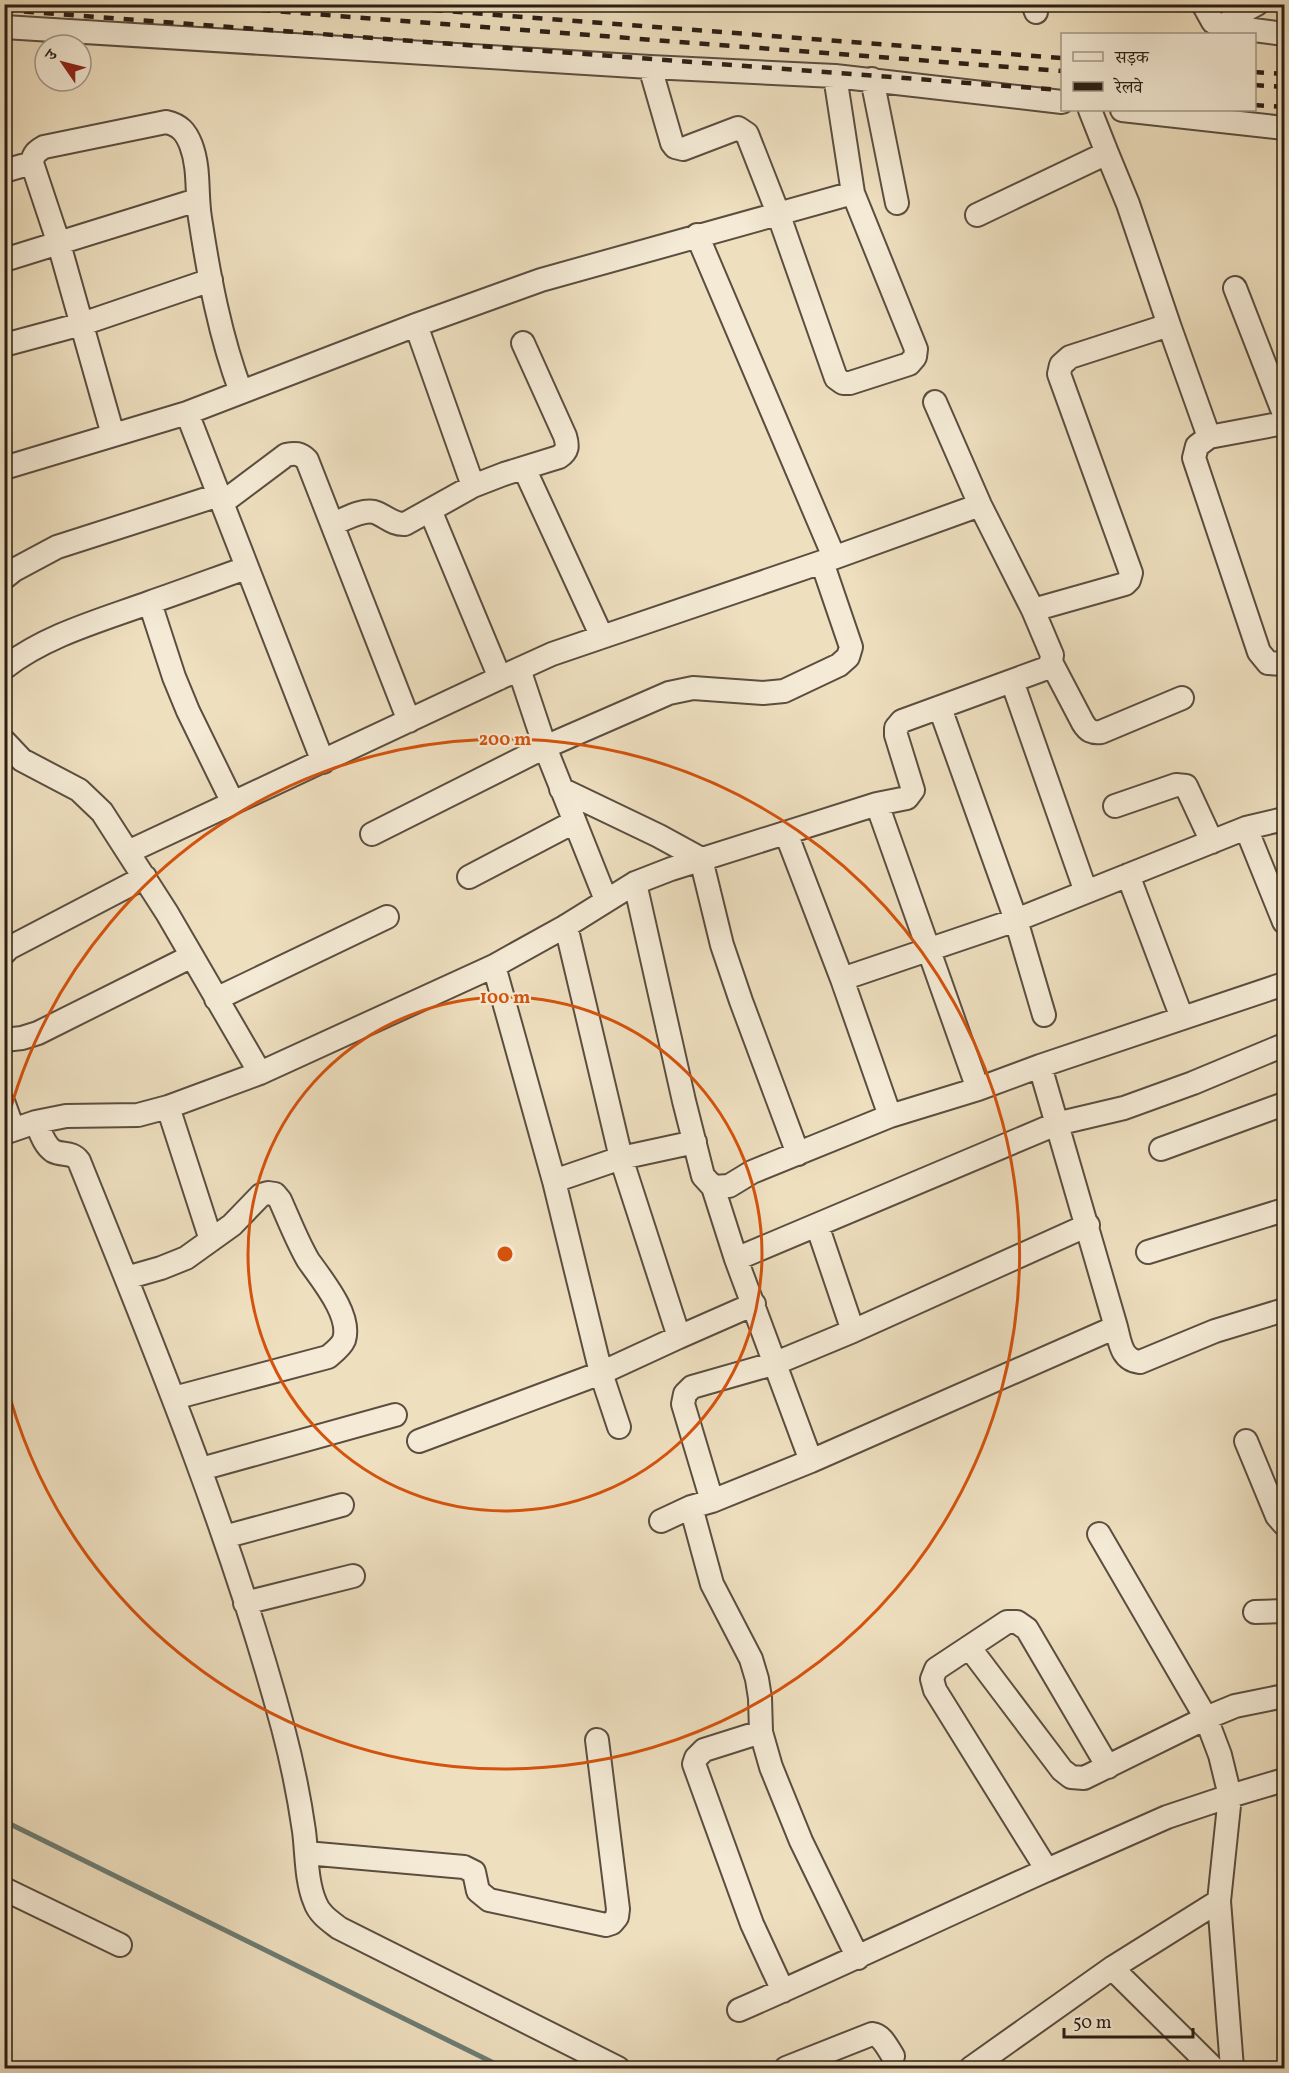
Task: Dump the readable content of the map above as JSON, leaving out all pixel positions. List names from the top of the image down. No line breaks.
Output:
{"legend":["सड़क","रेलवे"],"scale_bar":"50 m","north":"top left","rings":["200 m","100 m"]}
